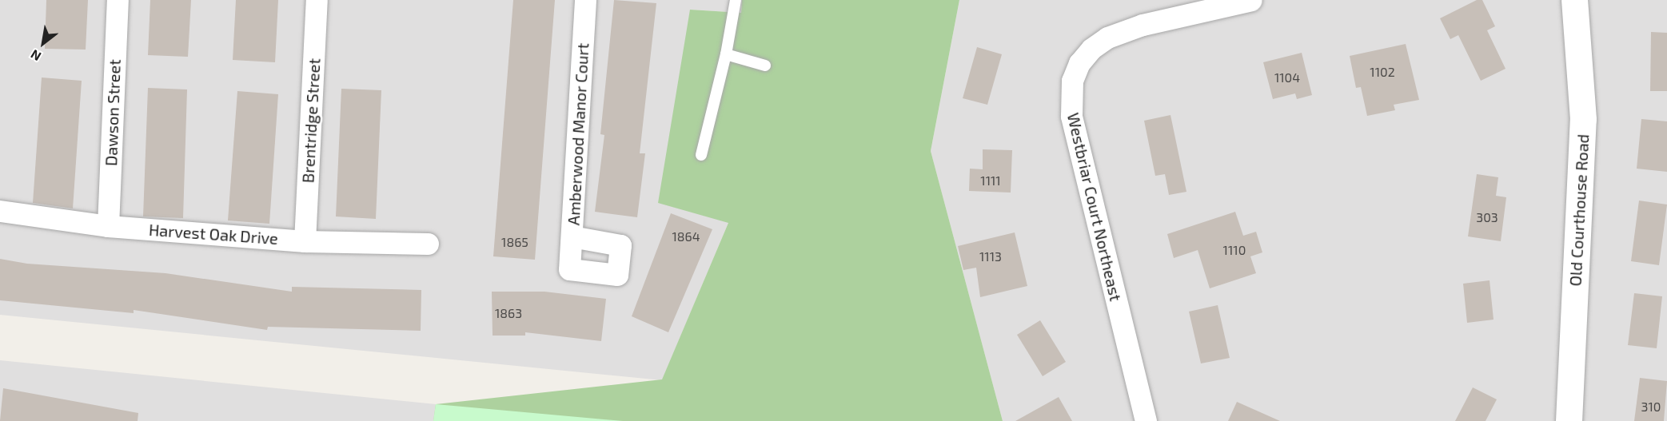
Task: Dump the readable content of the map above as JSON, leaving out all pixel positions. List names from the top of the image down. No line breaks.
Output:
{"streets":{"street":["Dawson Street","Brentridge Street","Amberwood Manor Court","Westbriar Court Northeast","Old Courthouse Road","Harvest Oak Drive"]},"crossings":[["Dawson Street","Harvest Oak Drive"],["Brentridge Street","Harvest Oak Drive"]],"house_numbers":["1102","1104","1111","303","1864","1865","1110","1113","1863","310"],"north":"bottom left"}
